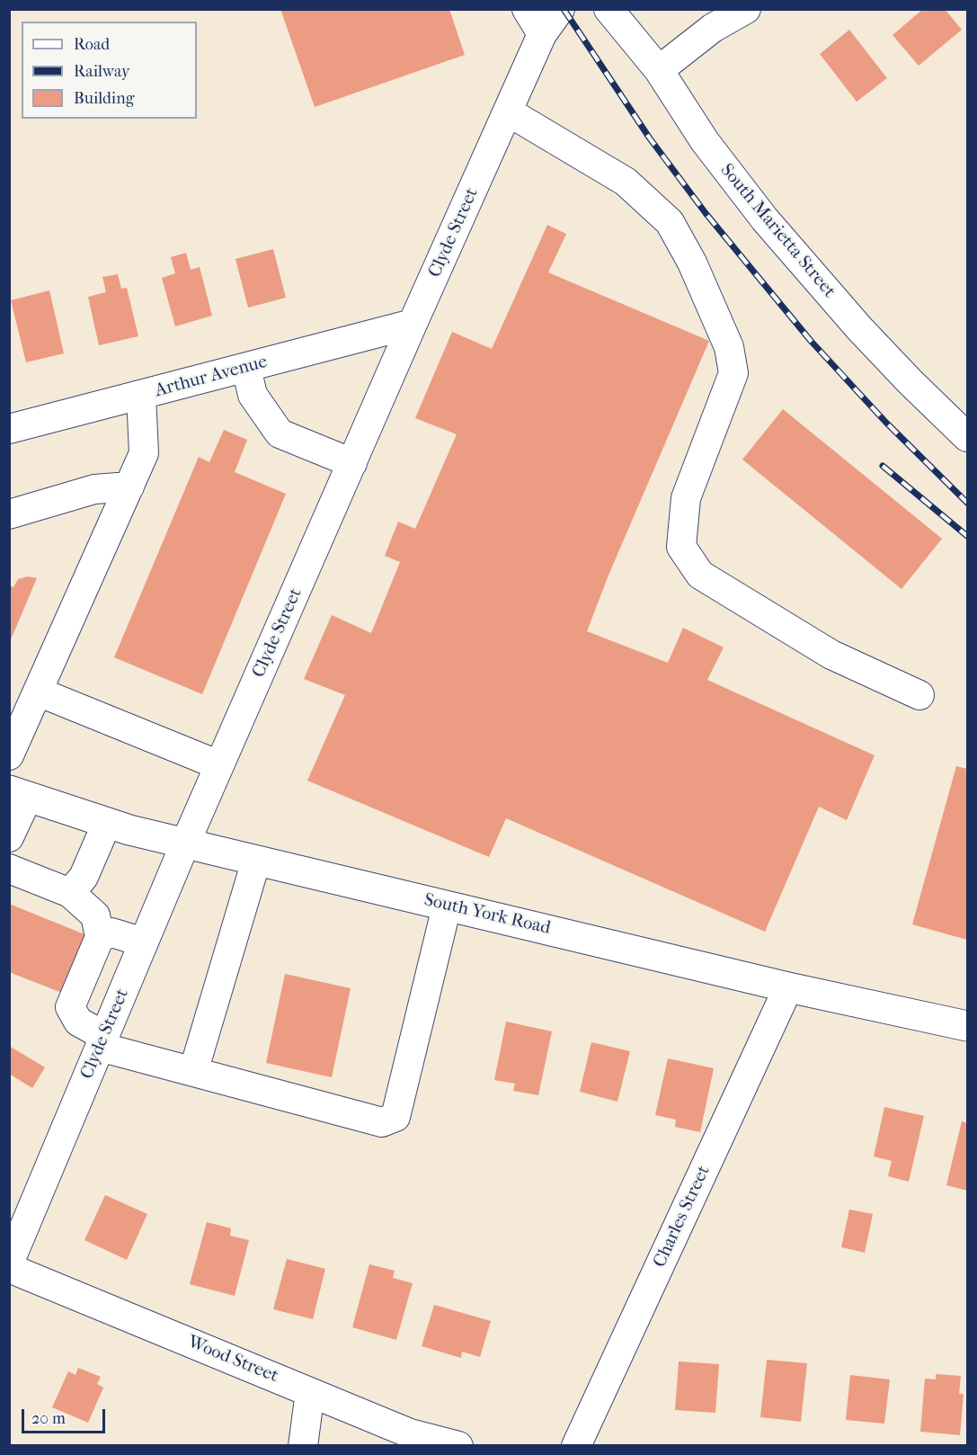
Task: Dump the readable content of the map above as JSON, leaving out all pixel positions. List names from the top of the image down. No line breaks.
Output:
{"streets":{"main road":["South York Road"],"street":["South Marietta Street","Clyde Street","Arthur Avenue","Charles Street","Wood Street"]},"crossings":[["Clyde Street","Arthur Avenue"],["Clyde Street","South York Road"],["South York Road","Charles Street"]],"legend":["Road","Railway","Building"],"scale_bar":"20 m"}
